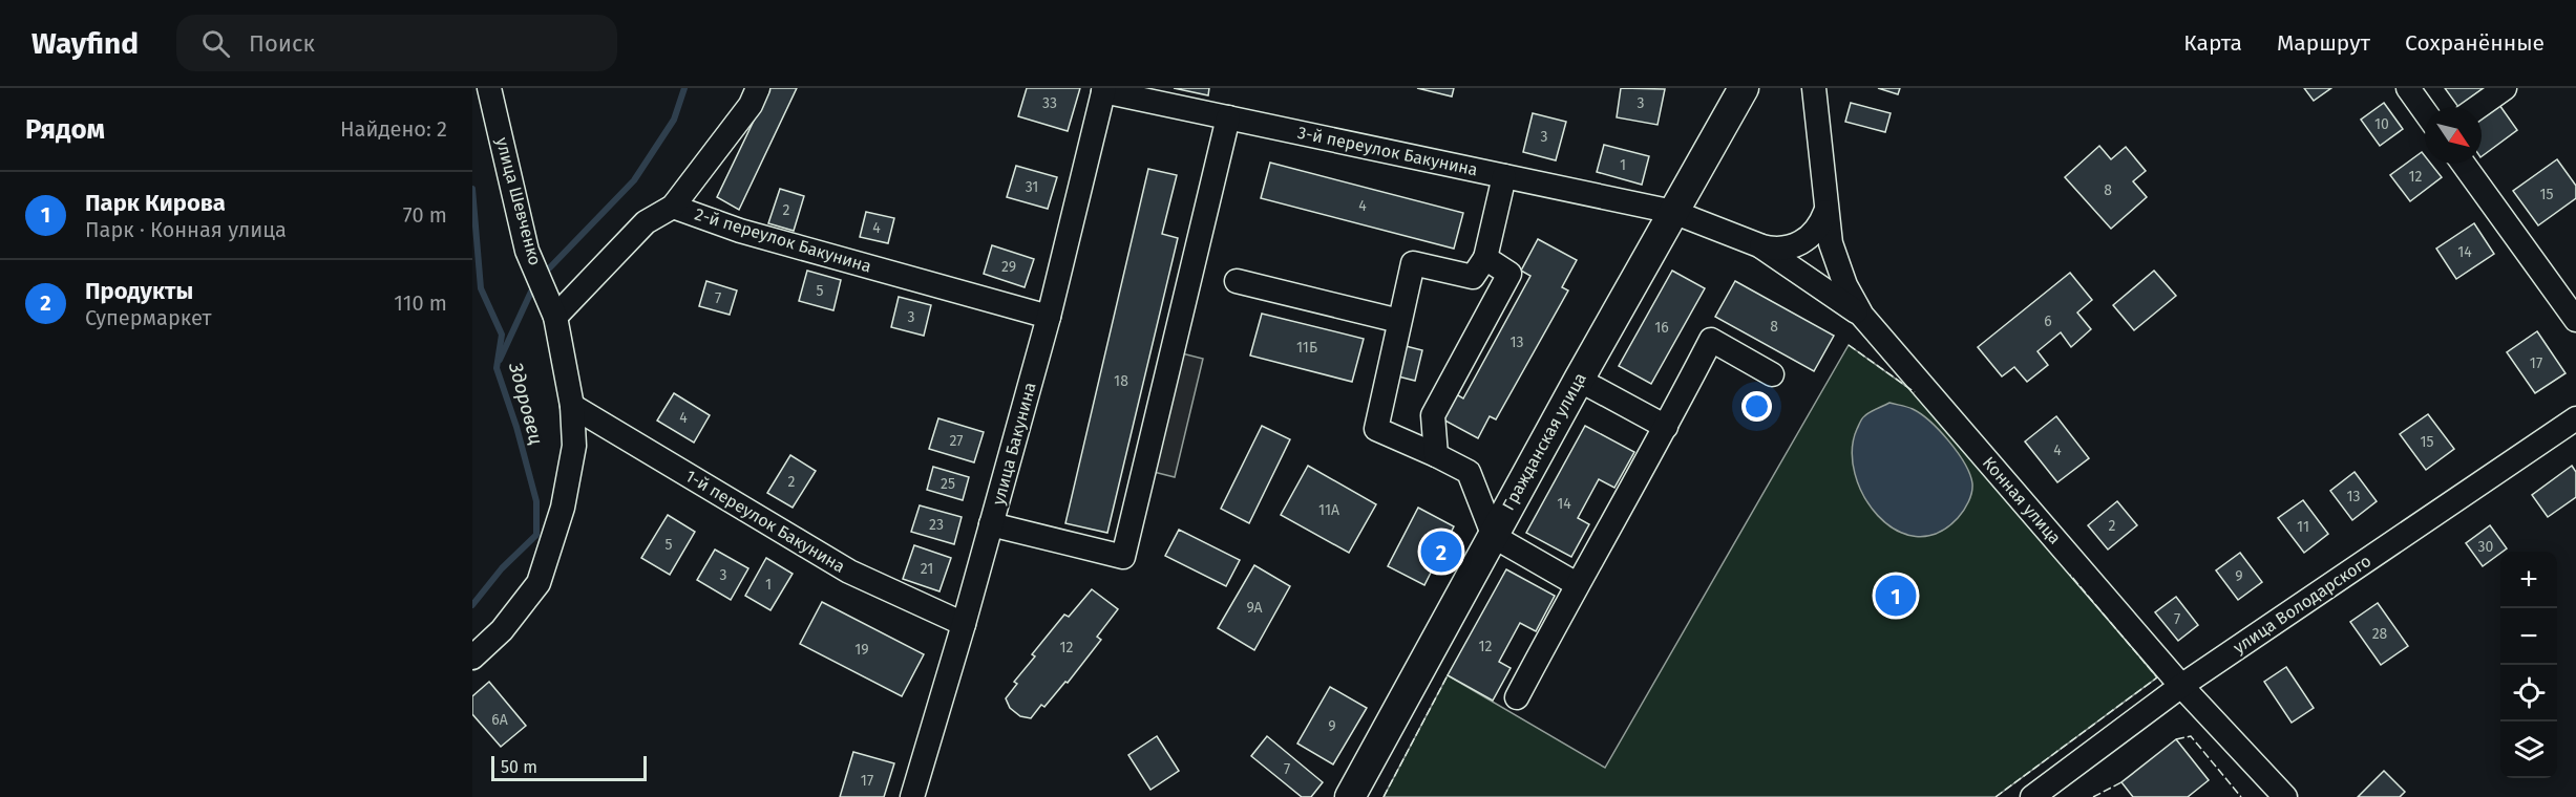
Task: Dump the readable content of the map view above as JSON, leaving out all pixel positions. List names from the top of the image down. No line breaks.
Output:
{"streets":{"main road":["Гражданская улица"],"street":["3-й переулок Бакунина","улица Шевченко","2-й переулок Бакунина","улица Бакунина","Конная улица","1-й переулок Бакунина","улица Володарского"]},"crossings":[["3-й переулок Бакунина","Гражданская улица"],["3-й переулок Бакунина","улица Бакунина"],["3-й переулок Бакунина","Конная улица"],["улица Шевченко","2-й переулок Бакунина"],["улица Шевченко","1-й переулок Бакунина"],["2-й переулок Бакунина","улица Бакунина"],["Гражданская улица","Конная улица"],["улица Бакунина","1-й переулок Бакунина"],["Конная улица","улица Володарского"]],"water":["Здоровец"],"house_numbers":["33","3","10","3","1","12","31","8","15","4","2","4","14","29","5","7","3","6","8","16","13","11Б","17","18","4","27","15","4","2","25","13","14","11А","23","2","11","5","30","21","3","9","1","9А","7","28","12","12","19","6А","9","7","17"],"scale_bar":"50 m","north":"bottom right","page":{"header":"Wayfind","search":"Поиск","nav":["Карта","Маршрут","Сохранённые"],"heading":["Рядом","Найдено: 2"],"list":[{"mark":"1","name":"Парк Кирова","note":"Парк · Конная улица","value":"70 m"},{"mark":"2","name":"Продукты","note":"Супермаркет","value":"110 m"}],"pins":["2","1"],"map_buttons":["+","−"],"scale":"50 m"}}
